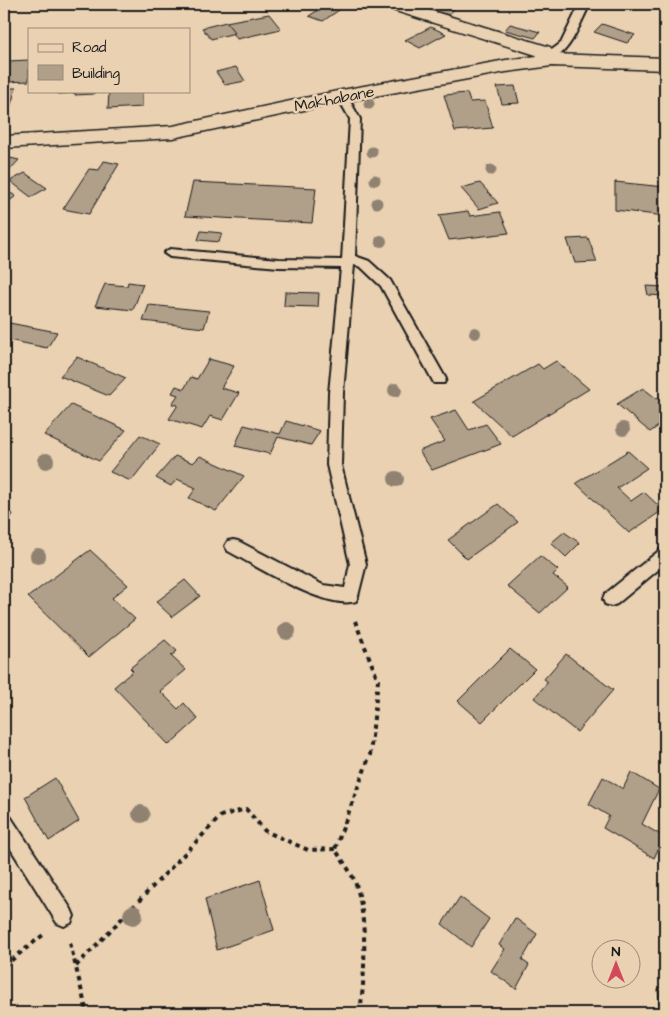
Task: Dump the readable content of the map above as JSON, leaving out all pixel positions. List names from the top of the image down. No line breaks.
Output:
{"streets":{"street":["Makhabane"]},"legend":["Road","Building"],"north":"top"}
